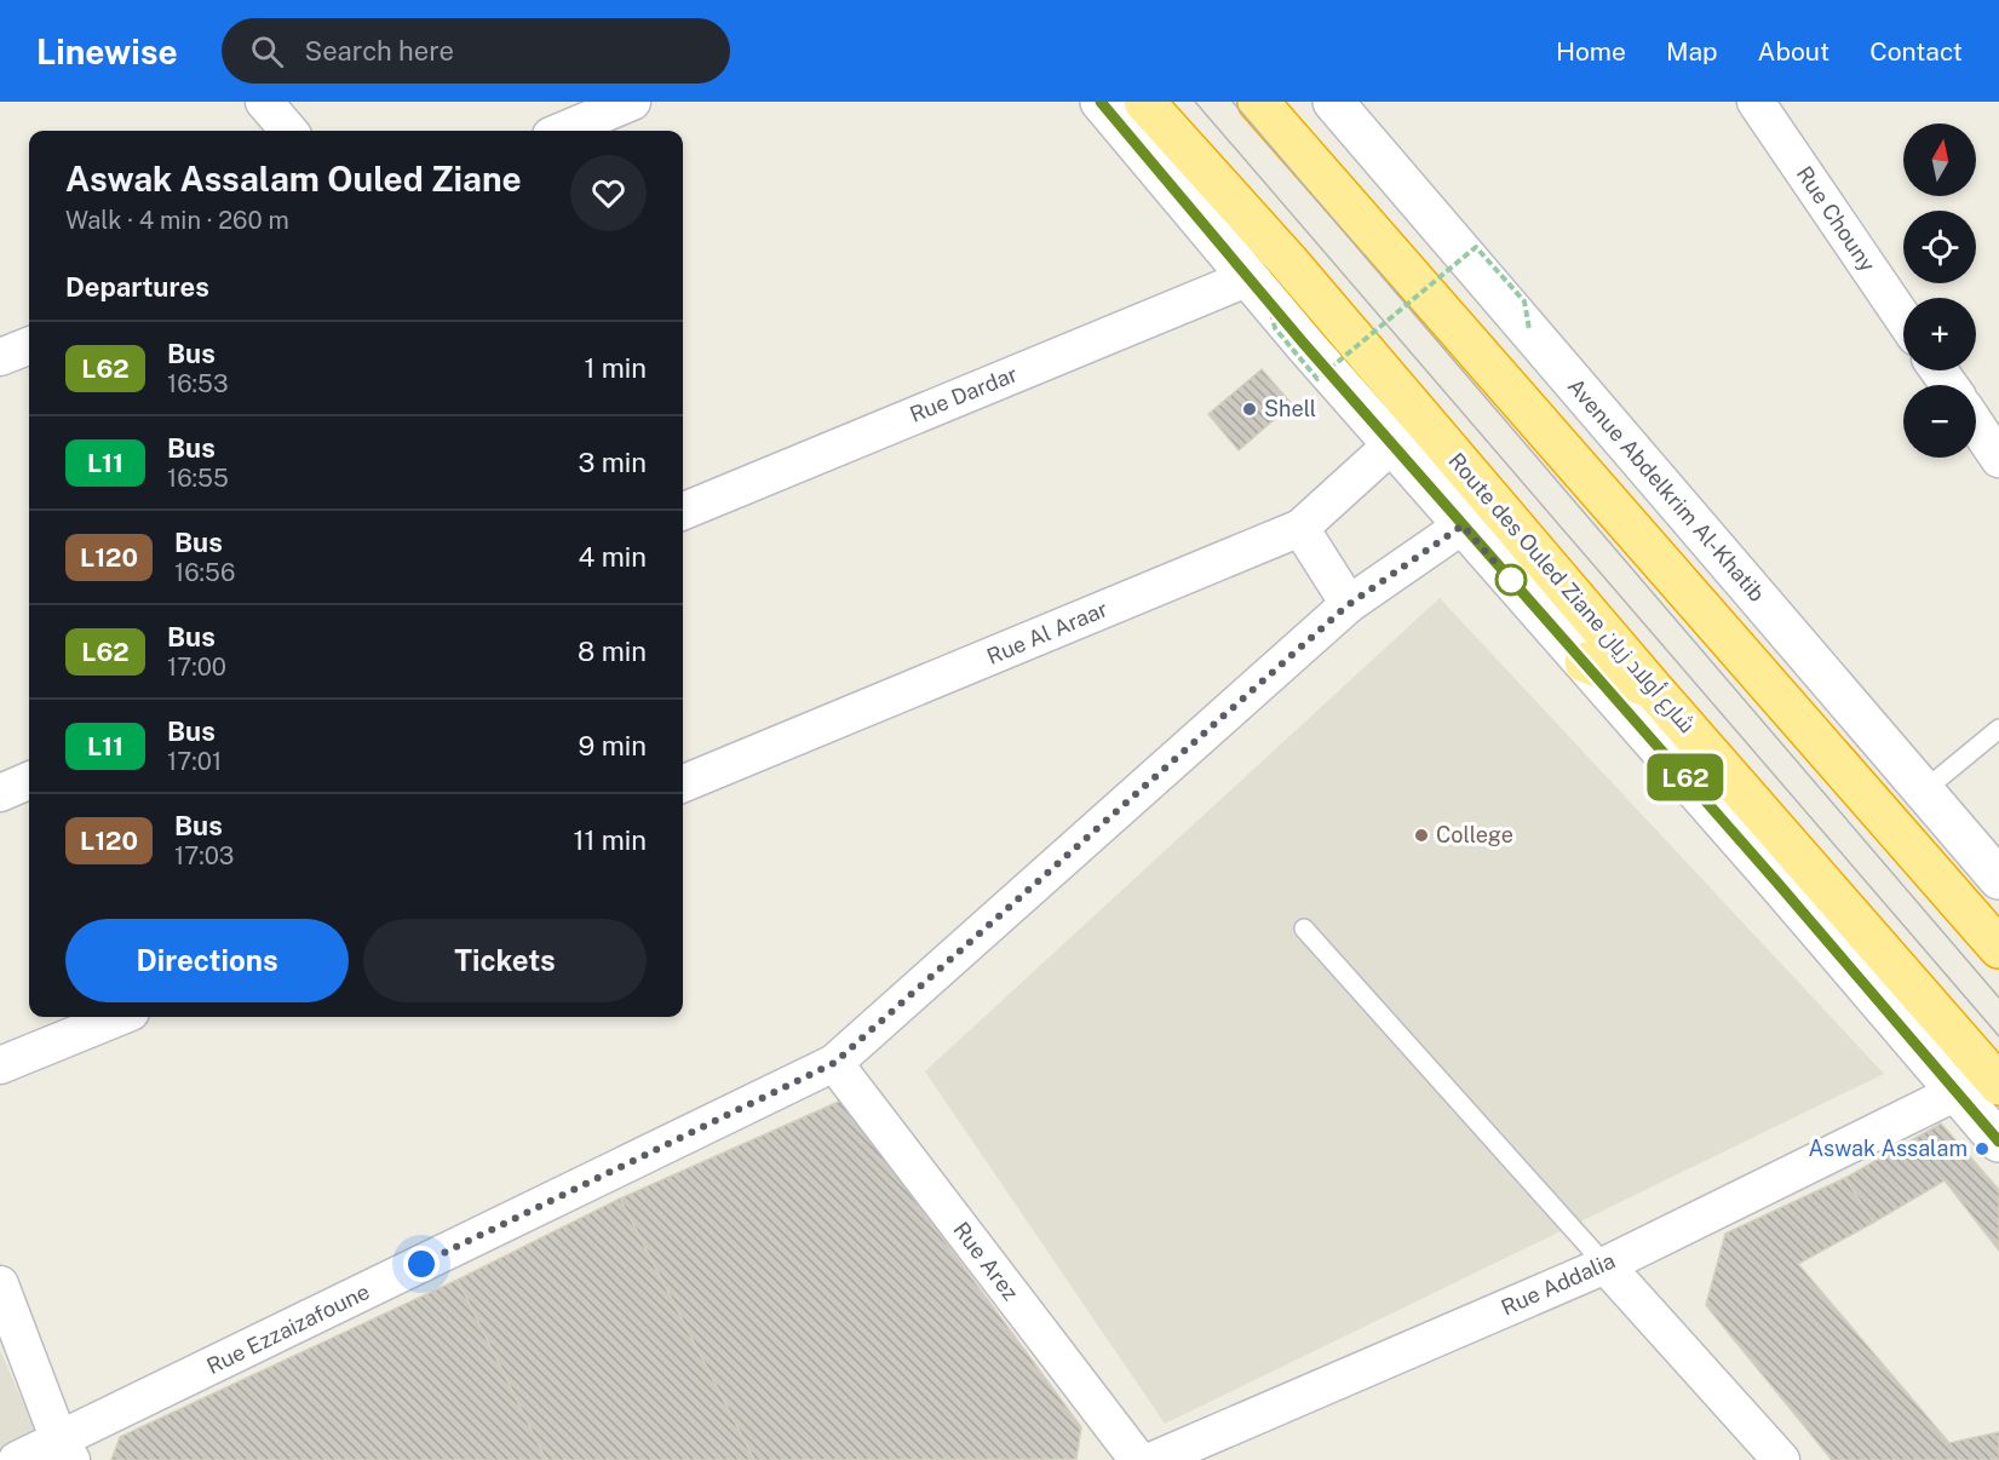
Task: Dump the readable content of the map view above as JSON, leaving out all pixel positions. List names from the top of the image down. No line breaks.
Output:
{"streets":{"highway":["Route des Ouled Ziane شارع أولاد زيان"],"street":["Rue Chouny","Rue Dardar","Avenue Abdelkrim Al-Khatib","Rue Al Araar","Rue Arez","Rue Addalia","Rue Ezzaizafoune"]},"crossings":[["Rue Arez","Rue Ezzaizafoune"]],"places":["Shell","College","Aswak Assalam"],"lines":["bus line L62"],"north":"top","page":{"header":"Linewise","search":"Search here","nav":["Home","Map","About","Contact"],"on_map":"L62","map_buttons":["+","−"],"heading":[["Aswak Assalam Ouled Ziane","Walk · 4 min · 260 m"],"Departures"],"list":[{"mark":"L62","name":"Bus","note":"16:53","value":"1 min"},{"mark":"L11","name":"Bus","note":"16:55","value":"3 min"},{"mark":"L120","name":"Bus","note":"16:56","value":"4 min"},{"mark":"L62","name":"Bus","note":"17:00","value":"8 min"},{"mark":"L11","name":"Bus","note":"17:01","value":"9 min"},{"mark":"L120","name":"Bus","note":"17:03","value":"11 min"}],"buttons":["Directions","Tickets"]}}
